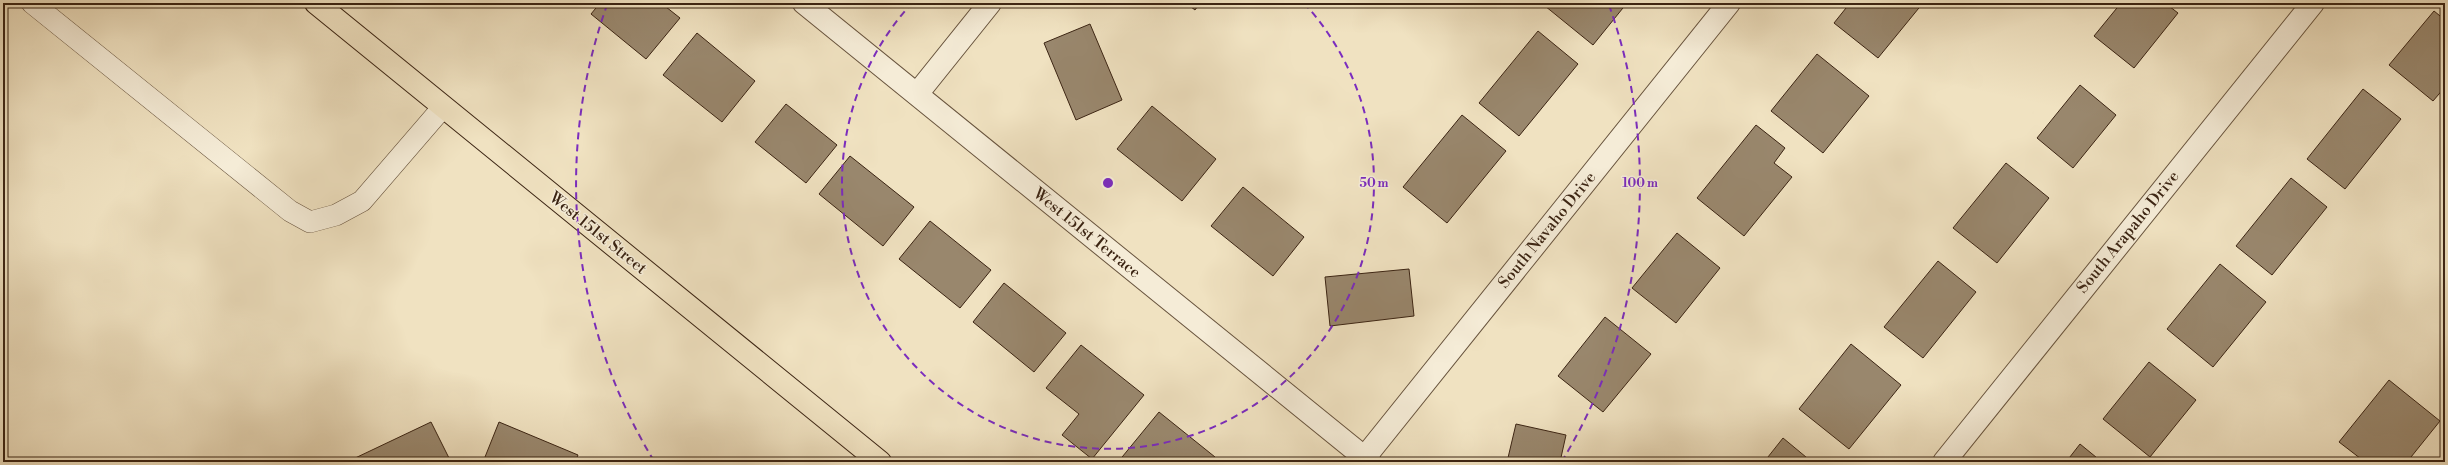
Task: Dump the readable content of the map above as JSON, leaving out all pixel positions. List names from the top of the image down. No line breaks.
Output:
{"streets":{"main road":["West 151st Street"],"street":["South Navaho Drive","South Arapaho Drive","West 151st Terrace"]},"crossings":[["South Navaho Drive","West 151st Terrace"]],"rings":["50 m","100 m"]}
